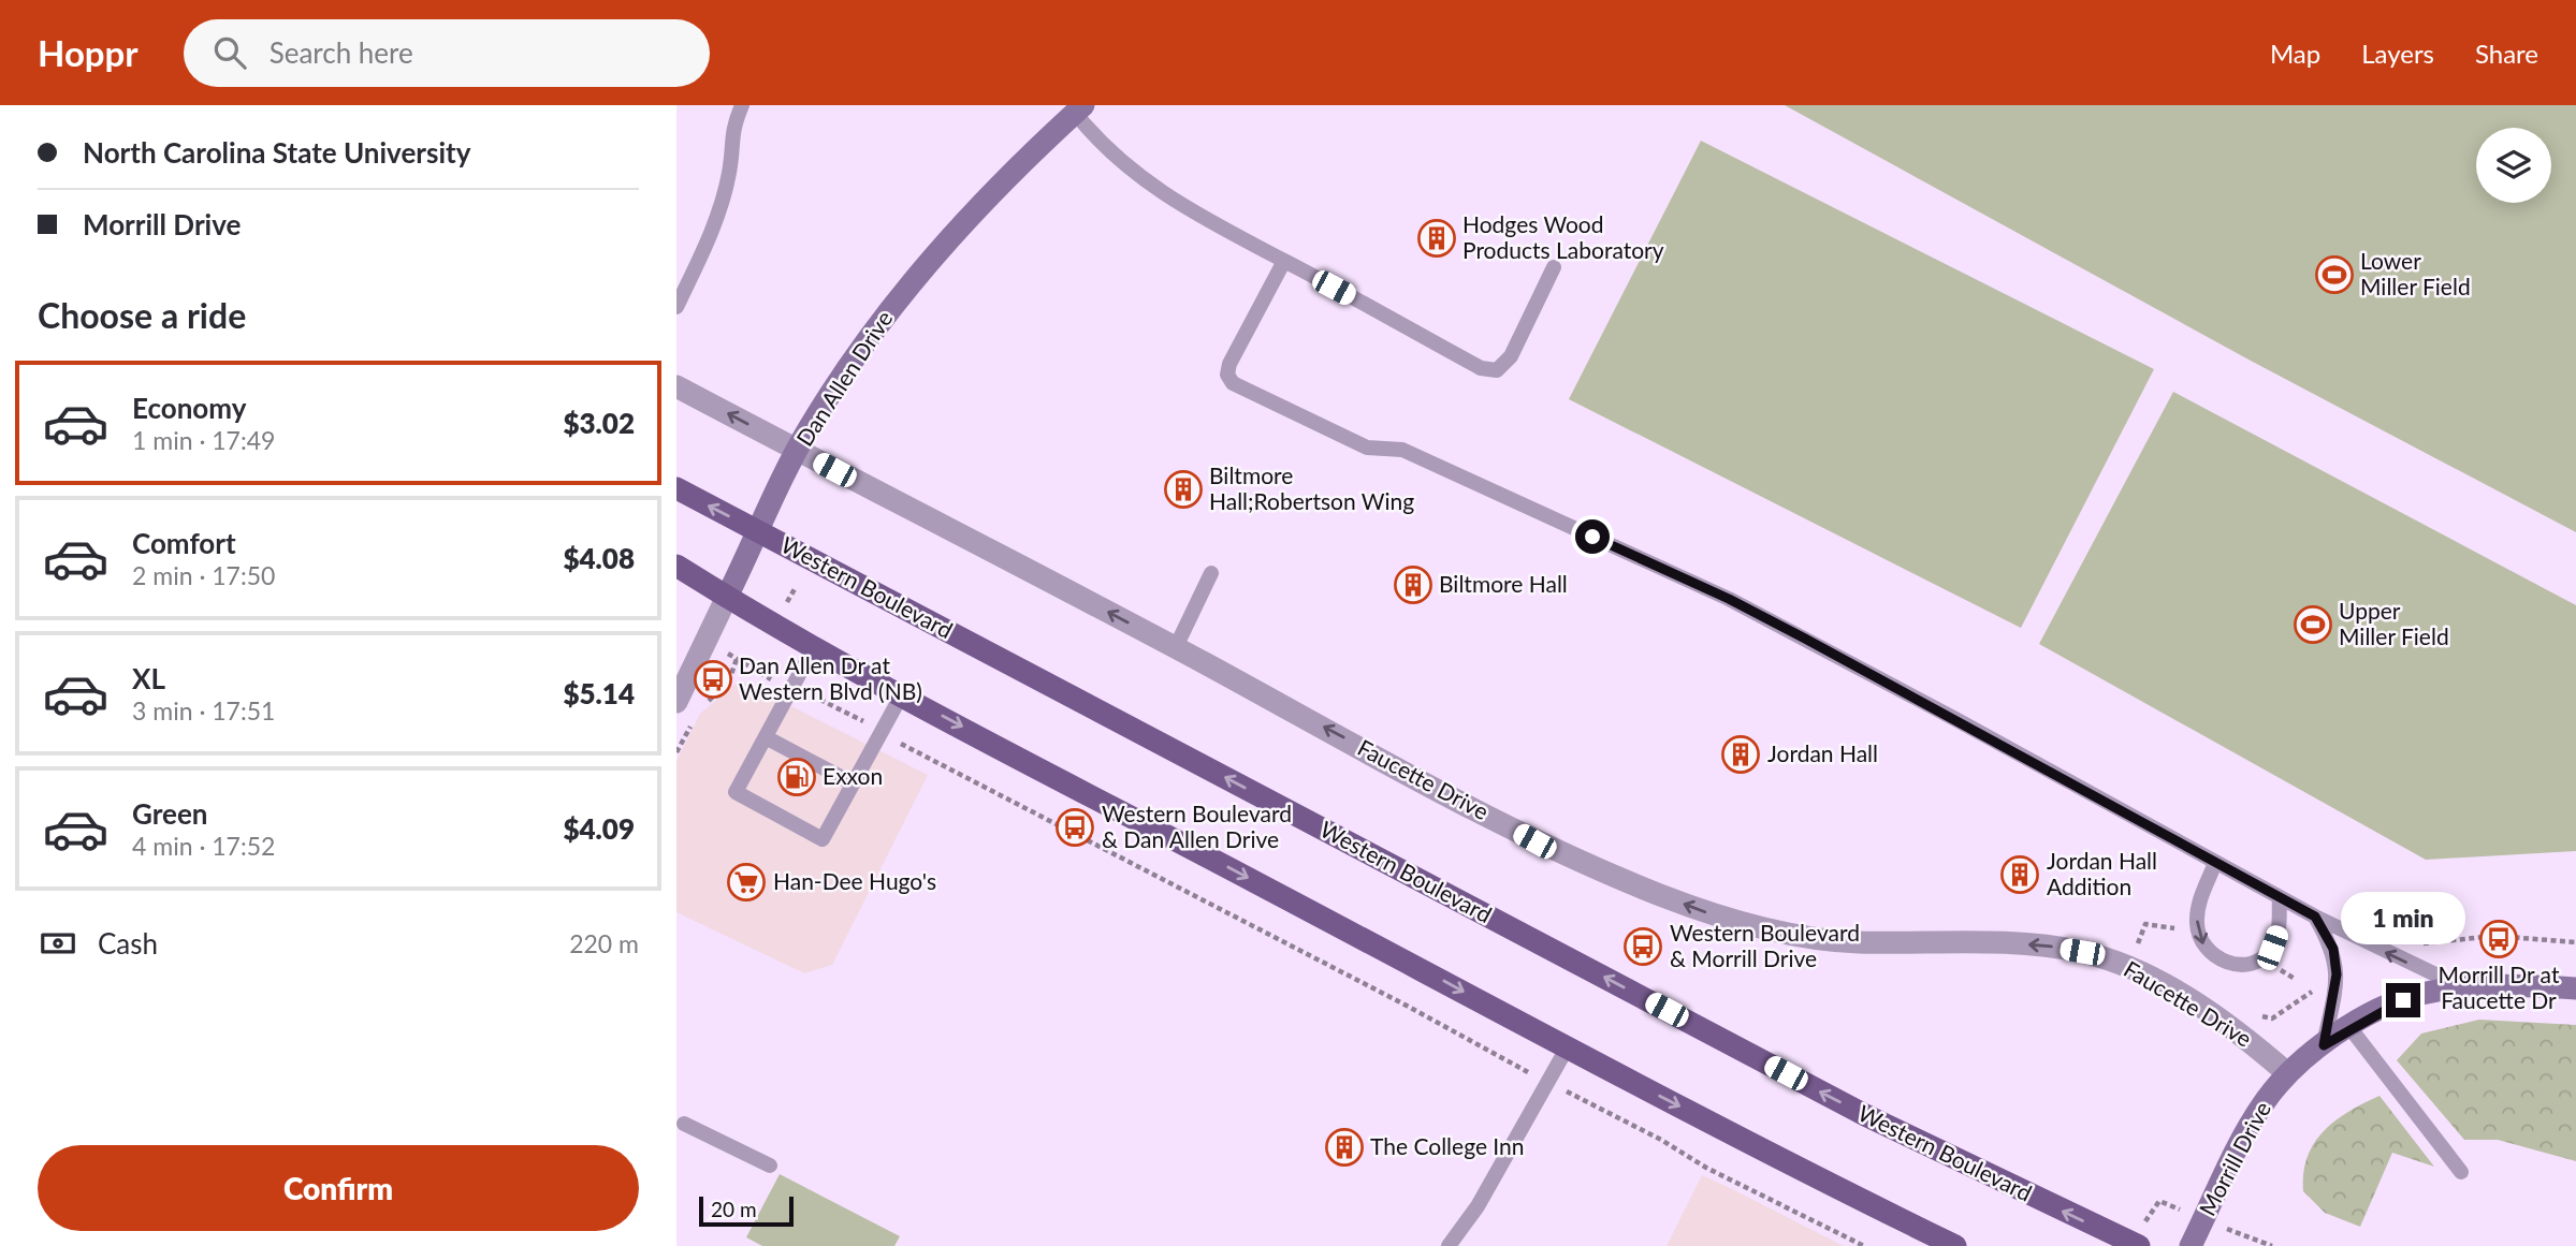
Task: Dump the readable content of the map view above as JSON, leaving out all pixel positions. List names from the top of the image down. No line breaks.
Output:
{"streets":{"main road":["Western Boulevard"],"street":["Dan Allen Drive","Faucette Drive","Morrill Drive"]},"crossings":[["Dan Allen Drive","Western Boulevard"],["Dan Allen Drive","Faucette Drive"],["Faucette Drive","Morrill Drive"]],"one_way":["Faucette Drive"],"places":{"building":["Hodges Wood Products Laboratory","Biltmore Hall;Robertson Wing","Biltmore Hall","Jordan Hall","Jordan Hall Addition","The College Inn"],"sports":["Lower Miller Field","Upper Miller Field"],"bus stop":["Dan Allen Dr at Western Blvd (NB)","Western Boulevard & Dan Allen Drive","Morrill Dr at Faucette Dr","Western Boulevard & Morrill Drive"],"fuel station":["Exxon"],"supermarket":["Han-Dee Hugo's"]},"scale_bar":"20 m","page":{"header":"Hoppr","search":"Search here","nav":["Map","Layers","Share"],"banner":["North Carolina State University","Morrill Drive"],"heading":"Choose a ride","list":[{"name":"Economy","note":"1 min · 17:49","value":"$3.02"},{"name":"Comfort","note":"2 min · 17:50","value":"$4.08"},{"name":"XL","note":"3 min · 17:51","value":"$5.14"},{"name":"Green","note":"4 min · 17:52","value":"$4.09"}],"bubble":"1 min","pay":["Cash","220 m"],"buttons":"Confirm","scale":"20 m"}}
